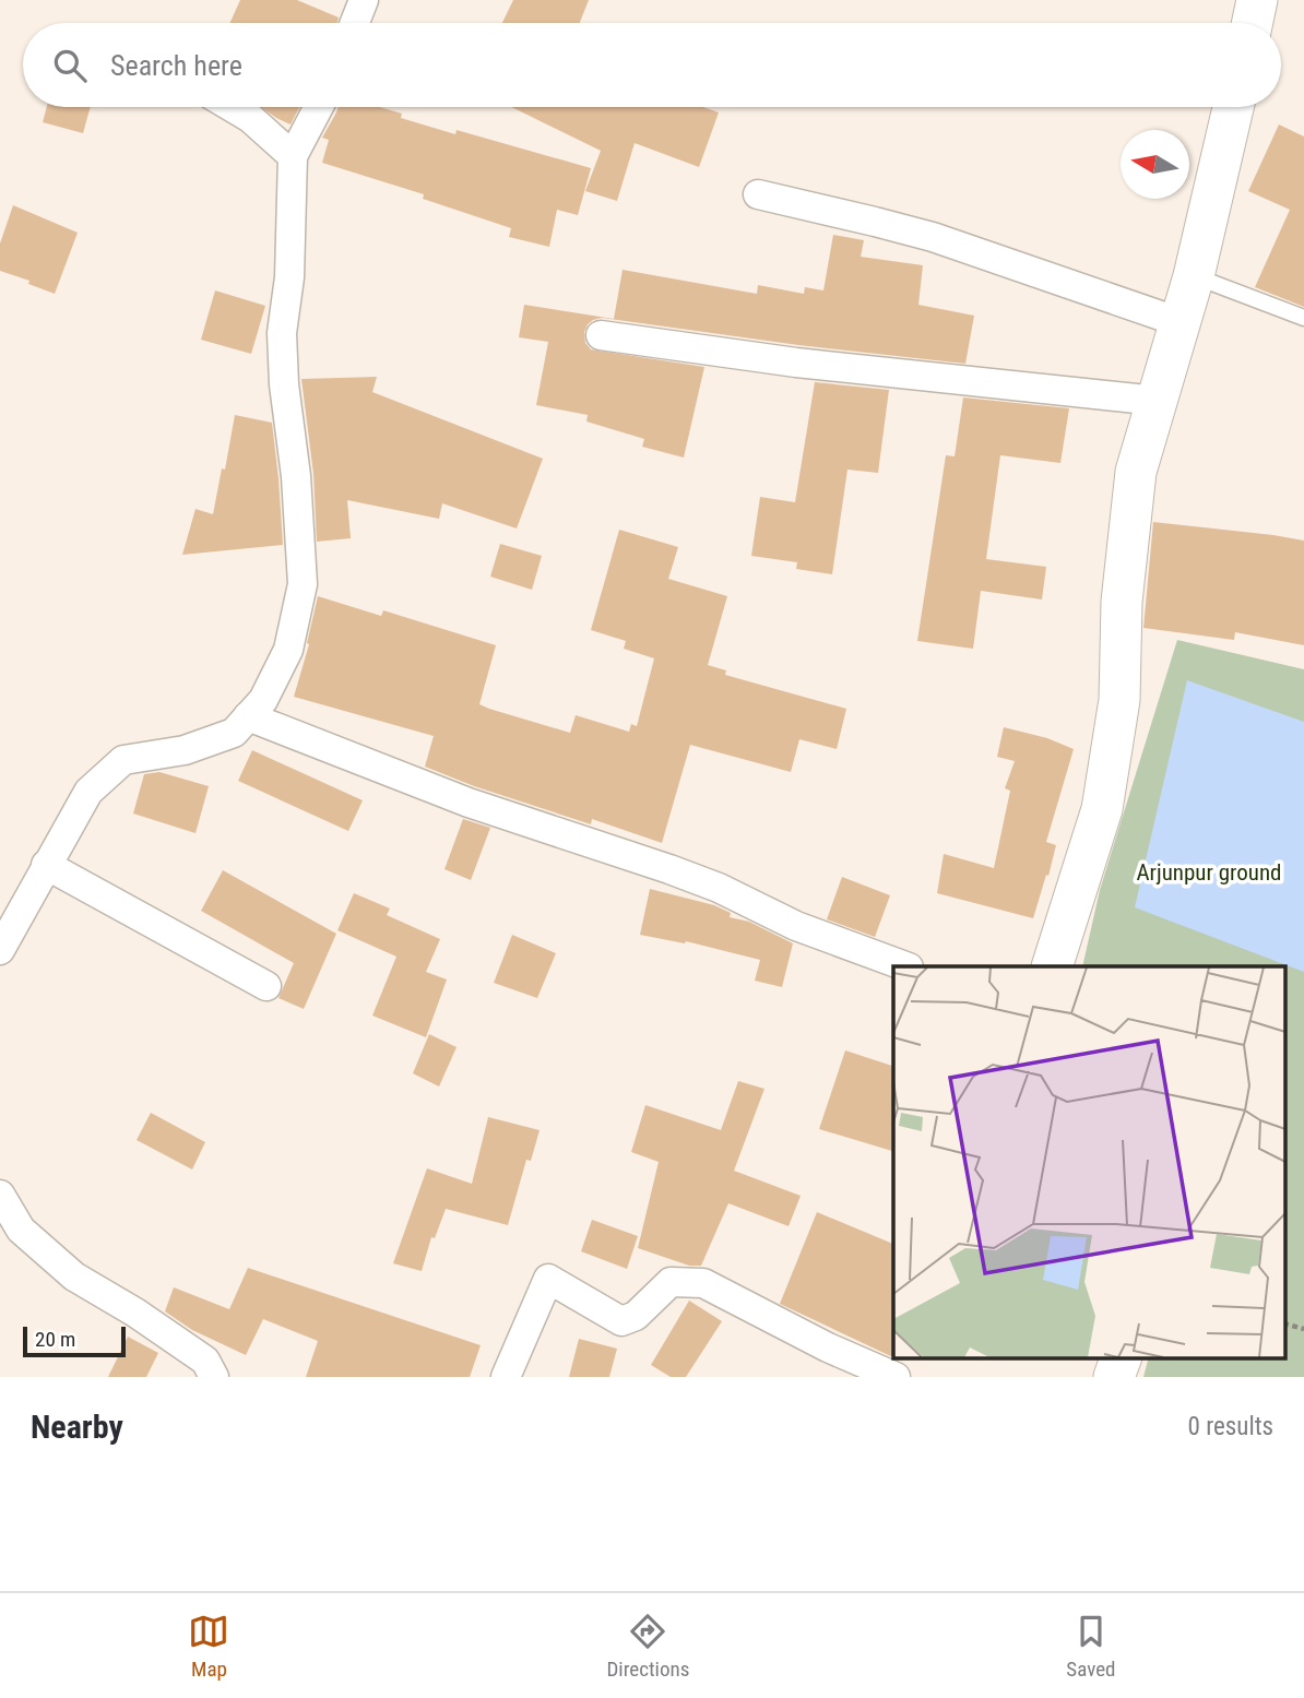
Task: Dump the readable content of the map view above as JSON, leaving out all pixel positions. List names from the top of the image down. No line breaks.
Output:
{"parks":["Arjunpur ground"],"scale_bar":"20 m","north":"left","page":{"search":"Search here","scale":"20 m","heading":["Nearby","0 results"],"nav":["Map","Directions","Saved"]}}
